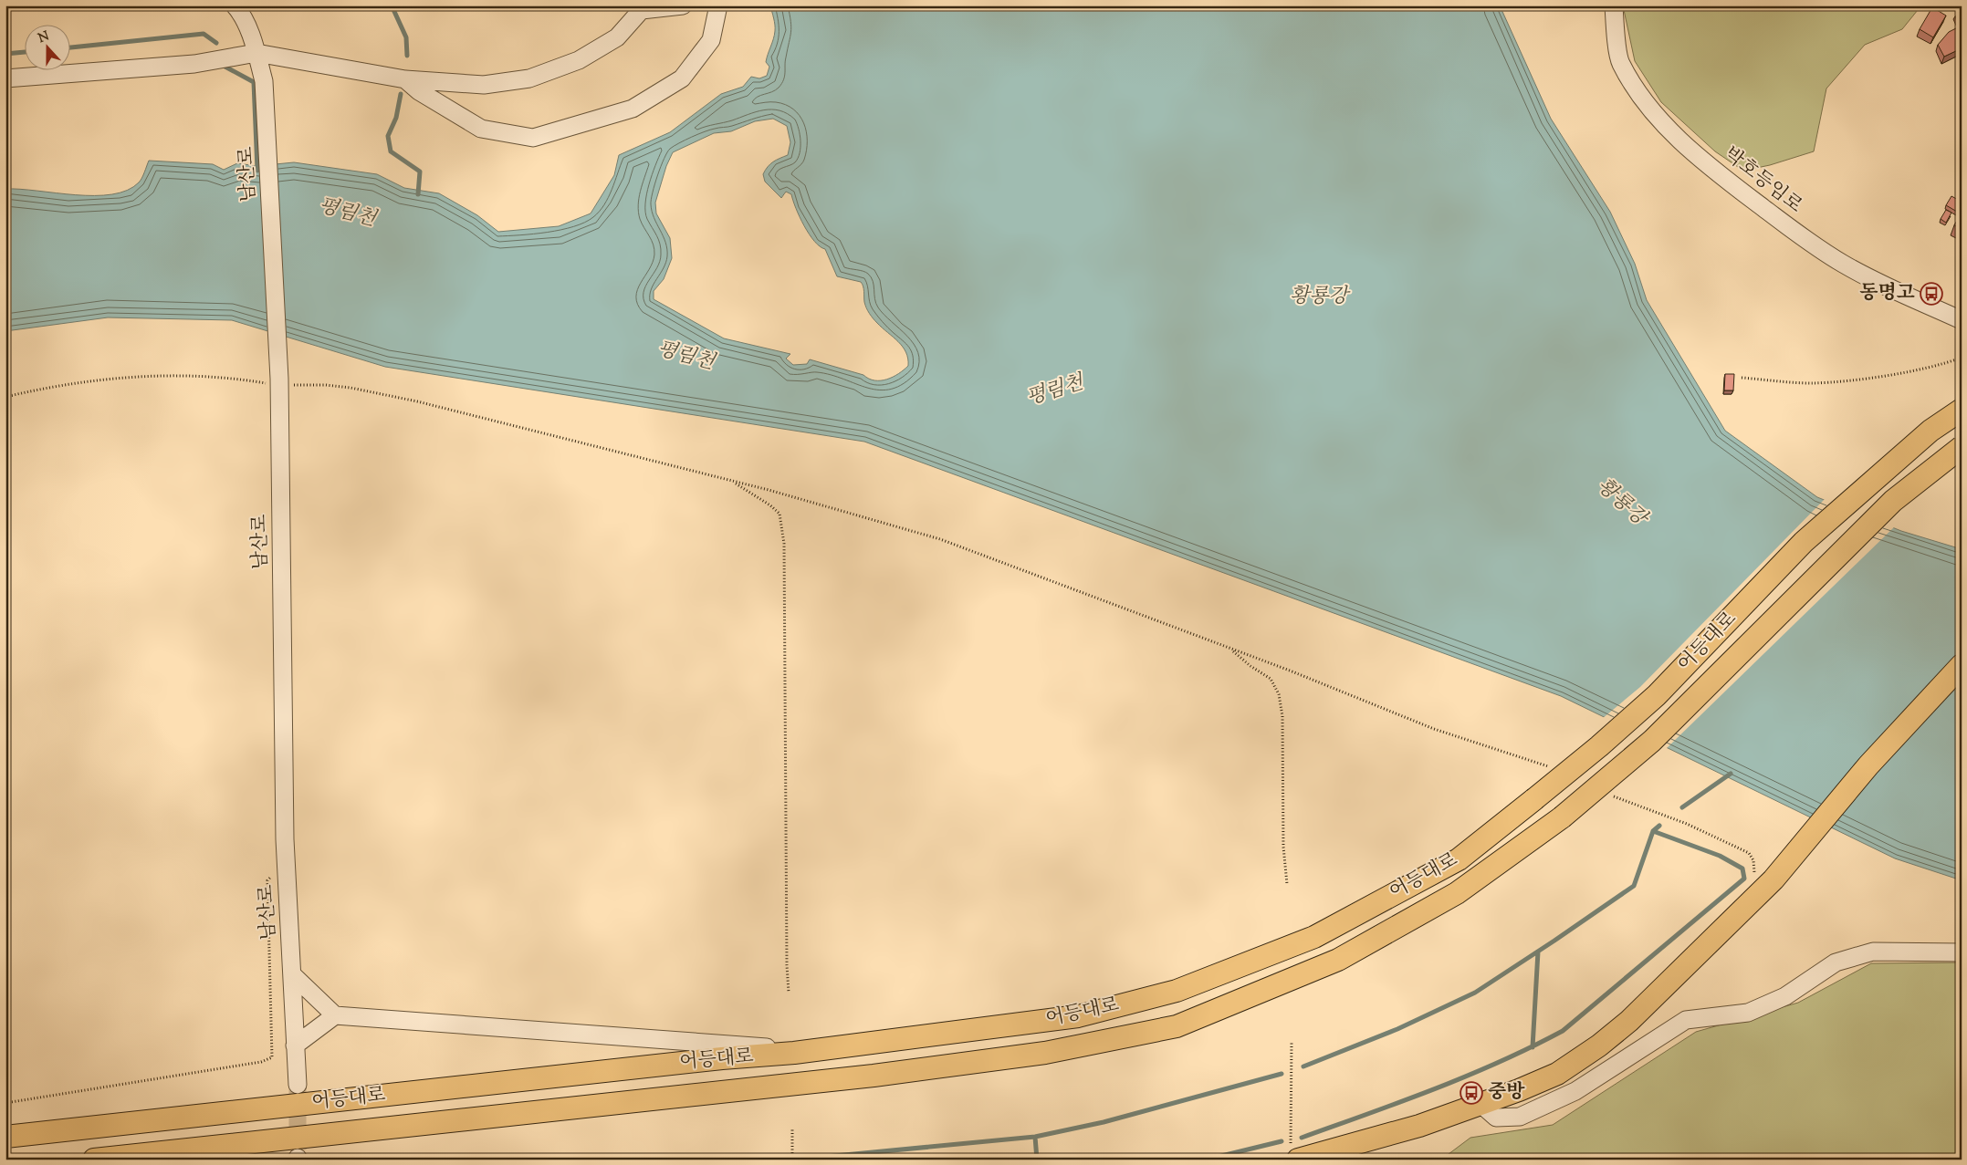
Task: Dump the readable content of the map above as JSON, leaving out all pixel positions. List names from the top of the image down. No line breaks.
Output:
{"streets":{"main road":["어등대로"],"street":["남산로","박호등임로"]},"water":["평림천","황룡강"],"places":{"bus stop":["동명고","중방"]},"north":"top"}
